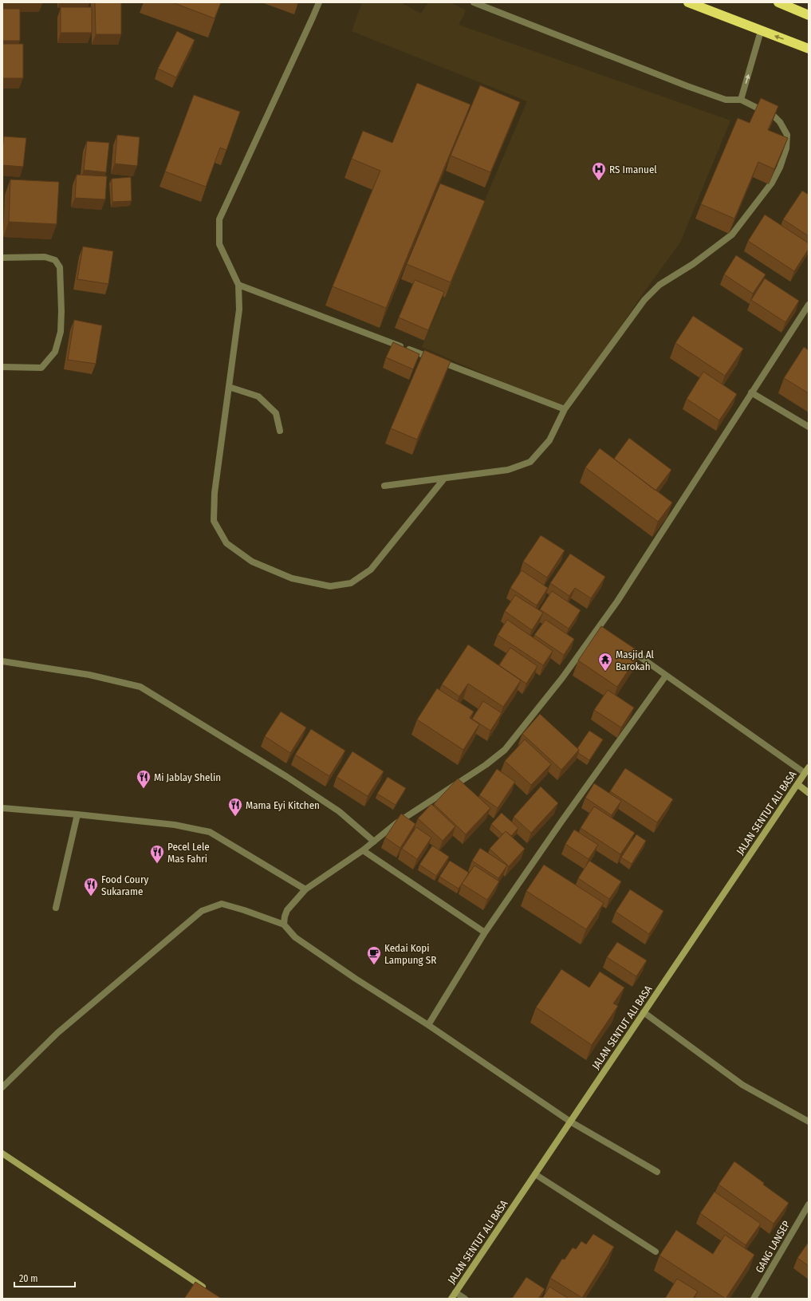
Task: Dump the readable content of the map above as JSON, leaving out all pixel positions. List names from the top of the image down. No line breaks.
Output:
{"streets":{"street":["JALAN SENTUT ALI BASA","GANG LANSEP"]},"places":{"hospital":["RS Imanuel"],"temple":["Masjid Al Barokah"],"restaurant":["Mi Jablay Shelin","Mama Eyi Kitchen","Pecel Lele Mas Fahri","Food Coury Sukarame"],"cafe":["Kedai Kopi Lampung SR"]},"scale_bar":"20 m"}
